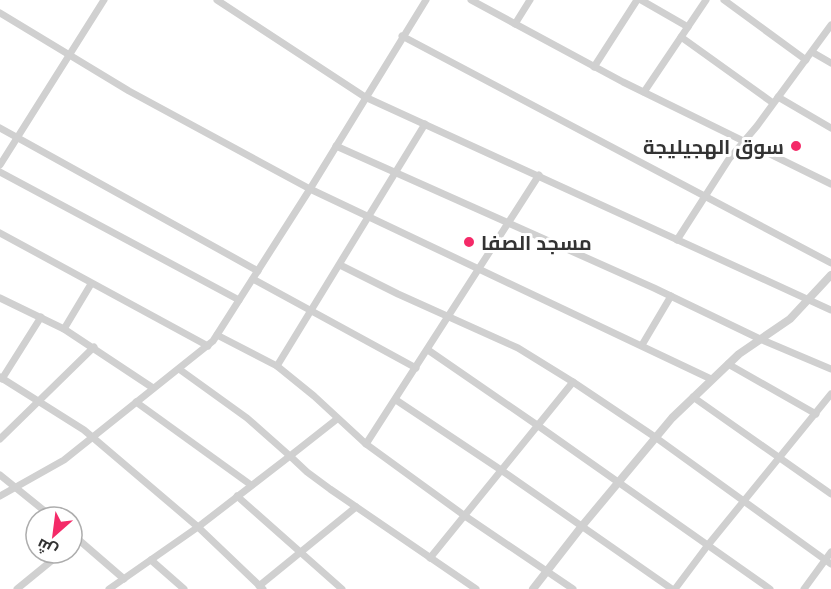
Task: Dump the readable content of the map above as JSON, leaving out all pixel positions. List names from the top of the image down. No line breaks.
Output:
{"places":["سوق الهجيليجة","مسجد الصفا"],"north":"bottom left"}
